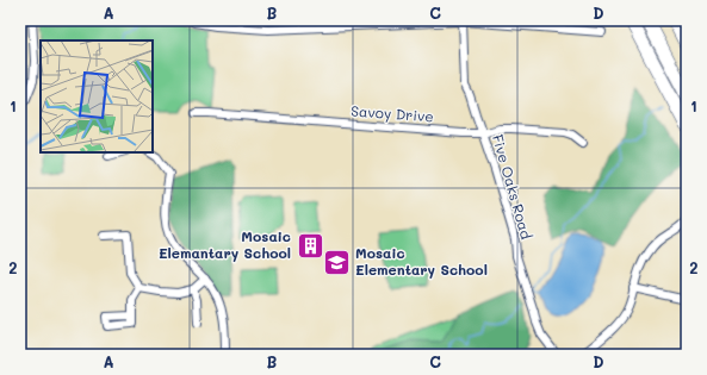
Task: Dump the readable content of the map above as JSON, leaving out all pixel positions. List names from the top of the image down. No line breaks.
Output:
{"streets":{"street":["Savoy Drive","Five Oaks Road"]},"crossings":[["Savoy Drive","Five Oaks Road"]],"places":{"building":["Mosaic Elemantary School"],"school or university":["Mosaic Elementary School"]},"grid":{"columns":["A","B","C","D"],"rows":["1","2"]}}
